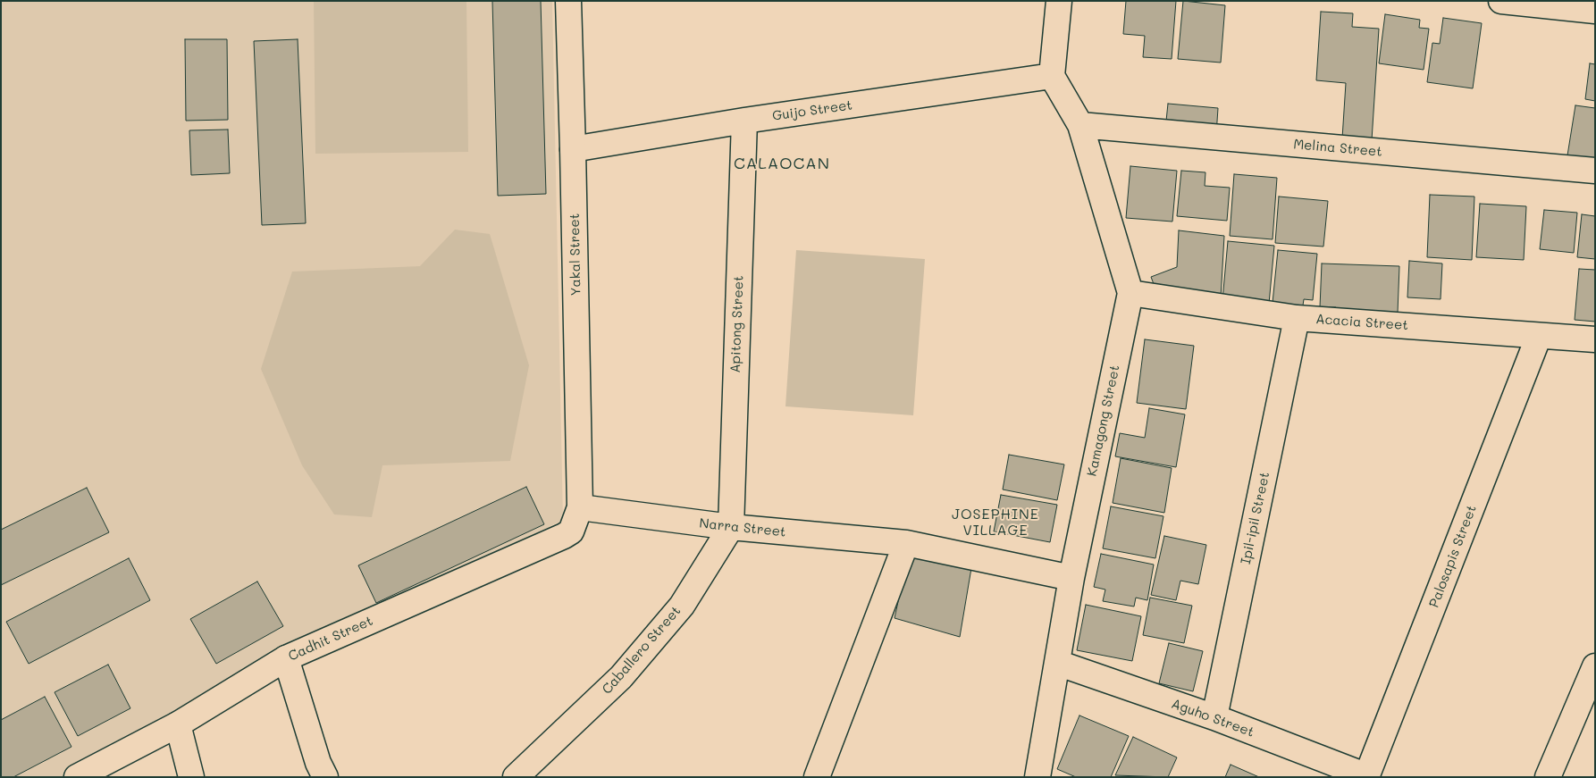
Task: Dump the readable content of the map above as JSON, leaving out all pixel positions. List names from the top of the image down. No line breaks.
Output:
{"streets":{"street":["Guijo Street","Melina Street","Yakal Street","Acacia Street","Apitong Street","Kamagong Street","Ipil-ipil Street","Narra Street","Palosapis Street","Cadhit Street","Caballero Street","Aguho Street"]},"crossings":[["Guijo Street","Yakal Street"],["Guijo Street","Apitong Street"],["Guijo Street","Kamagong Street"],["Melina Street","Kamagong Street"],["Yakal Street","Narra Street"],["Yakal Street","Cadhit Street"],["Acacia Street","Kamagong Street"],["Acacia Street","Ipil-ipil Street"],["Acacia Street","Palosapis Street"],["Apitong Street","Narra Street"],["Apitong Street","Caballero Street"],["Kamagong Street","Narra Street"],["Kamagong Street","Aguho Street"],["Ipil-ipil Street","Aguho Street"],["Narra Street","Cadhit Street"],["Narra Street","Caballero Street"],["Palosapis Street","Aguho Street"]],"districts":["CALAOCAN","JOSEPHINE VILLAGE"]}
